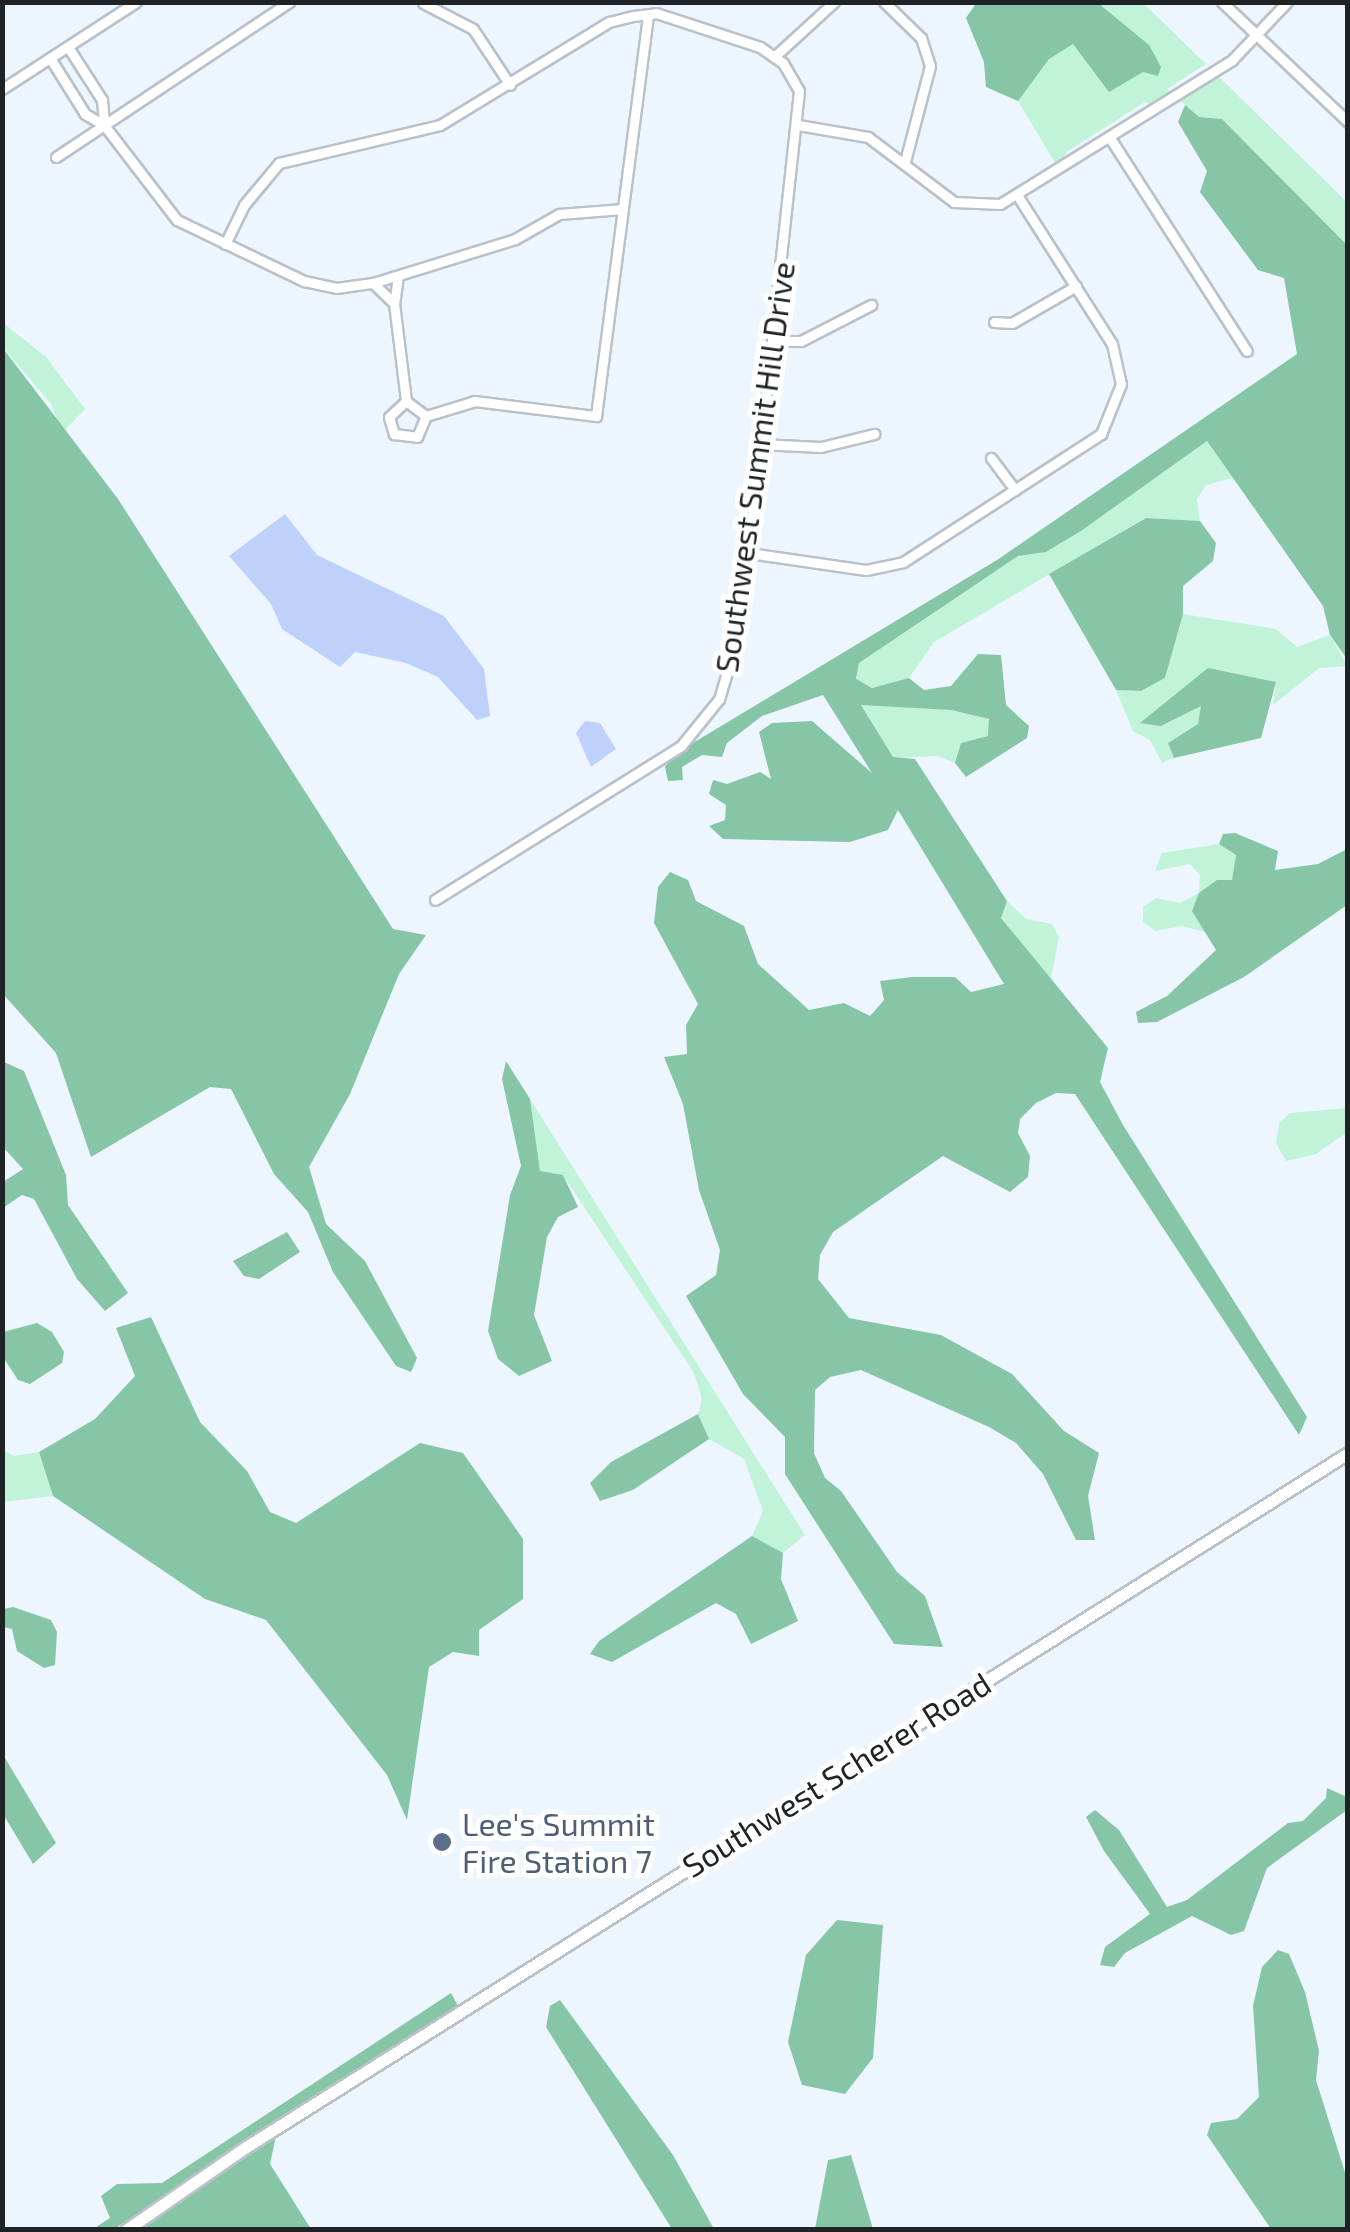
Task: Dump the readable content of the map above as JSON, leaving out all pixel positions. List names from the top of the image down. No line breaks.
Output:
{"streets":{"main road":["Southwest Scherer Road"],"street":["Southwest Summit Hill Drive"]},"places":["Lee's Summit Fire Station 7"]}
